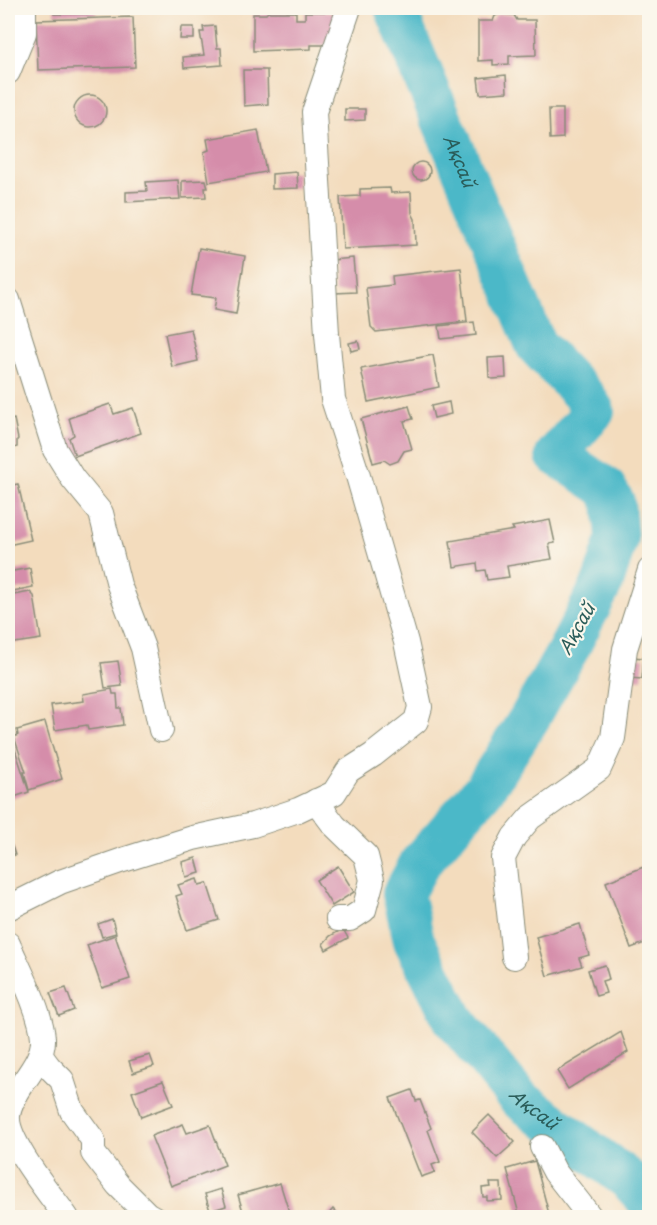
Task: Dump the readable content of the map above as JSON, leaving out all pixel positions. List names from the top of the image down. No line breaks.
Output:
{"water":["Ақсай"]}
